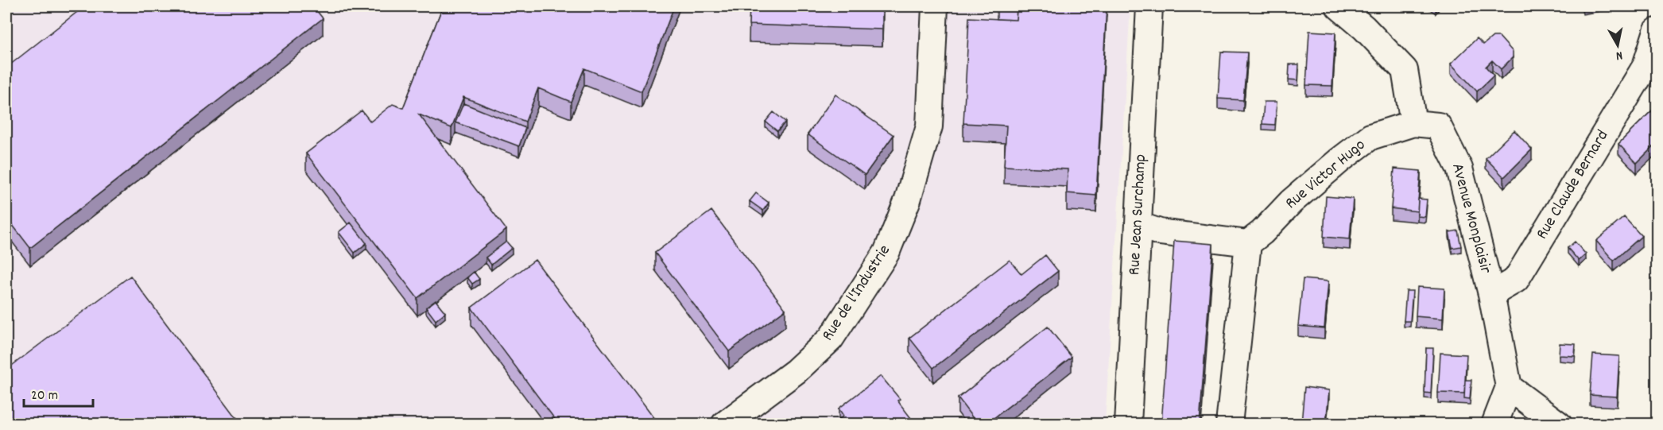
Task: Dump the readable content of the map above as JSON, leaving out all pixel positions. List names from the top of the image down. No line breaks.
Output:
{"streets":{"street":["Rue Victor Hugo","Rue Claude Bernard","Rue Jean Surchamp","Avenue Monplaisir","Rue de l'Industrie"]},"crossings":[["Rue Victor Hugo","Avenue Monplaisir"],["Rue Claude Bernard","Avenue Monplaisir"]],"scale_bar":"20 m","north":"bottom"}
